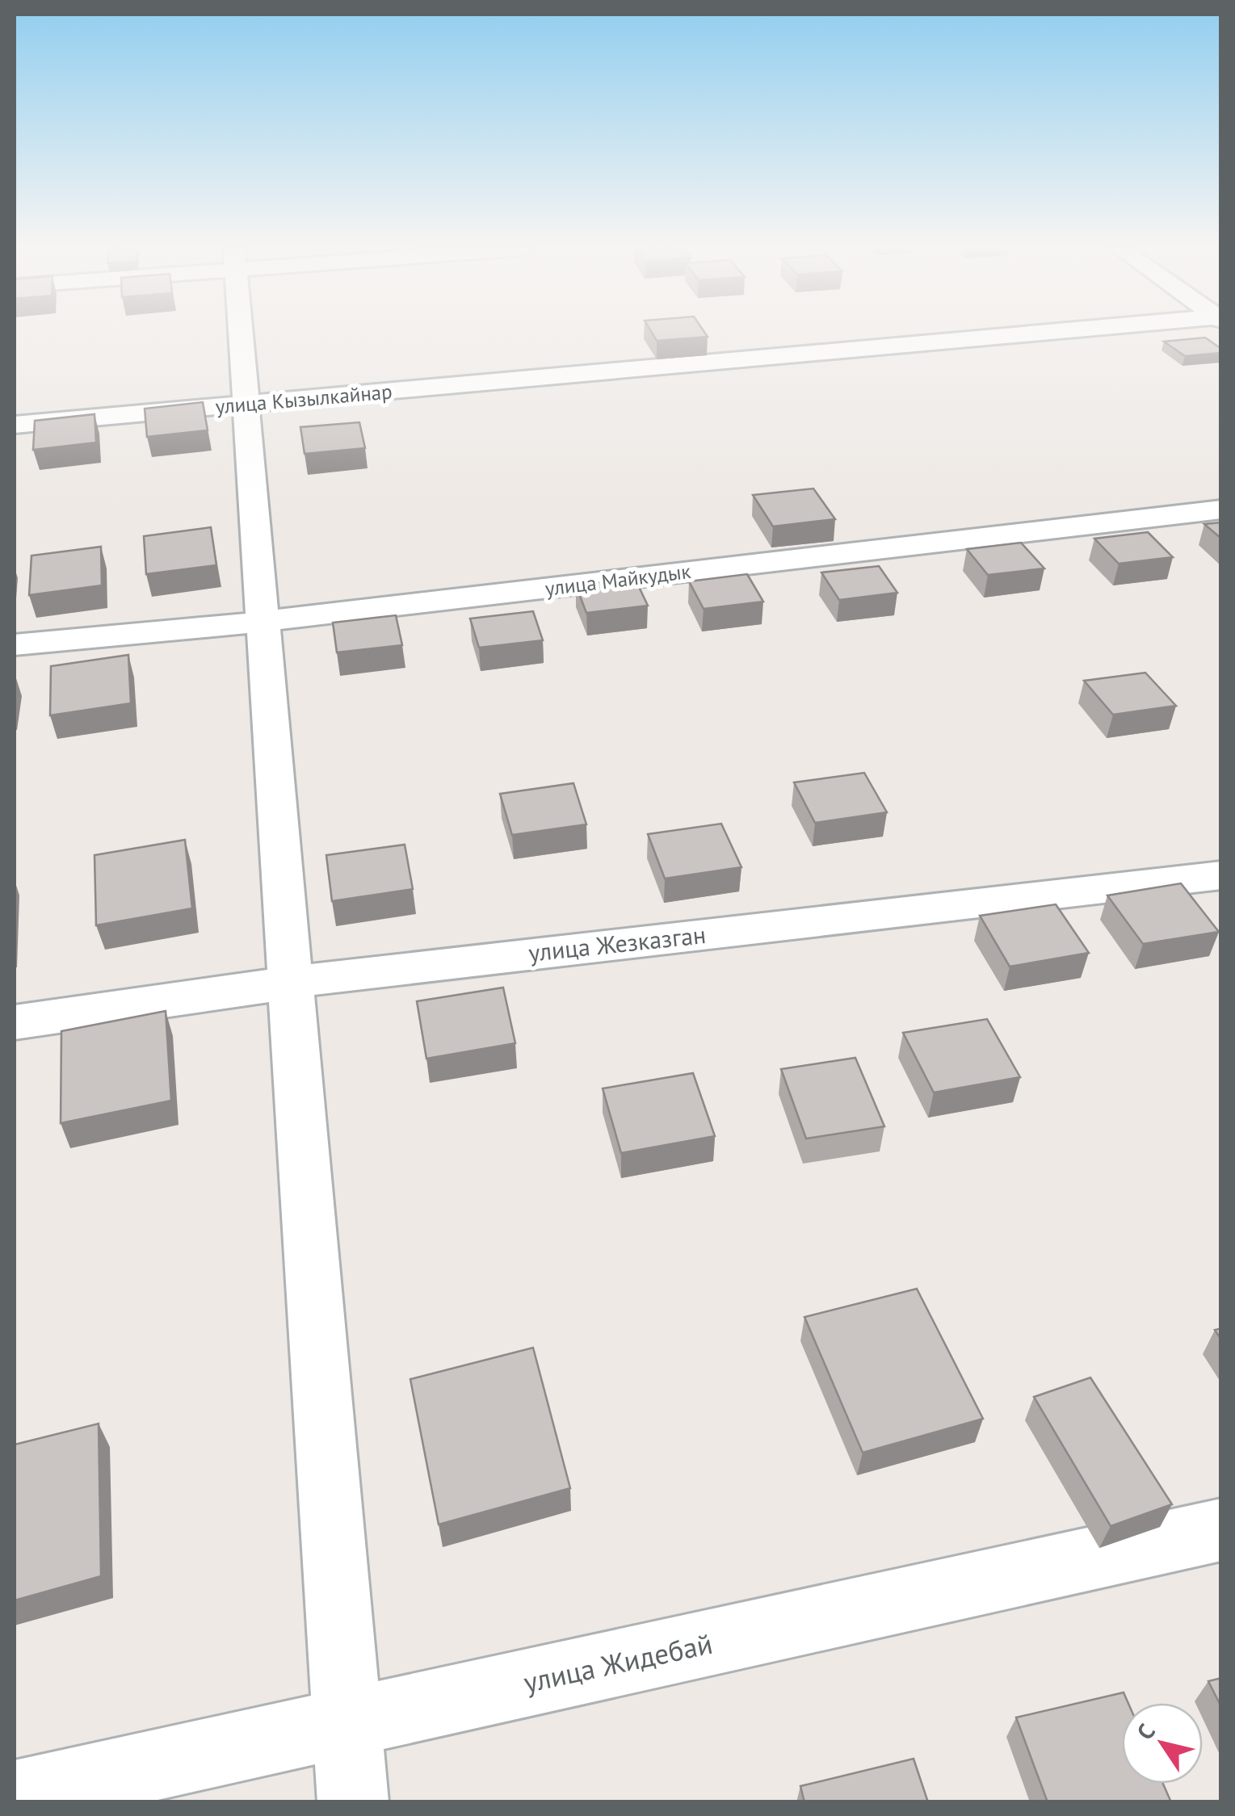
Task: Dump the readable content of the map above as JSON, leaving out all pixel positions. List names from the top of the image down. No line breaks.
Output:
{"streets":{"street":["улица Кызылкайнар","улица Майкудык","улица Жезказган","улица Жидебай"]},"north":"top left"}
